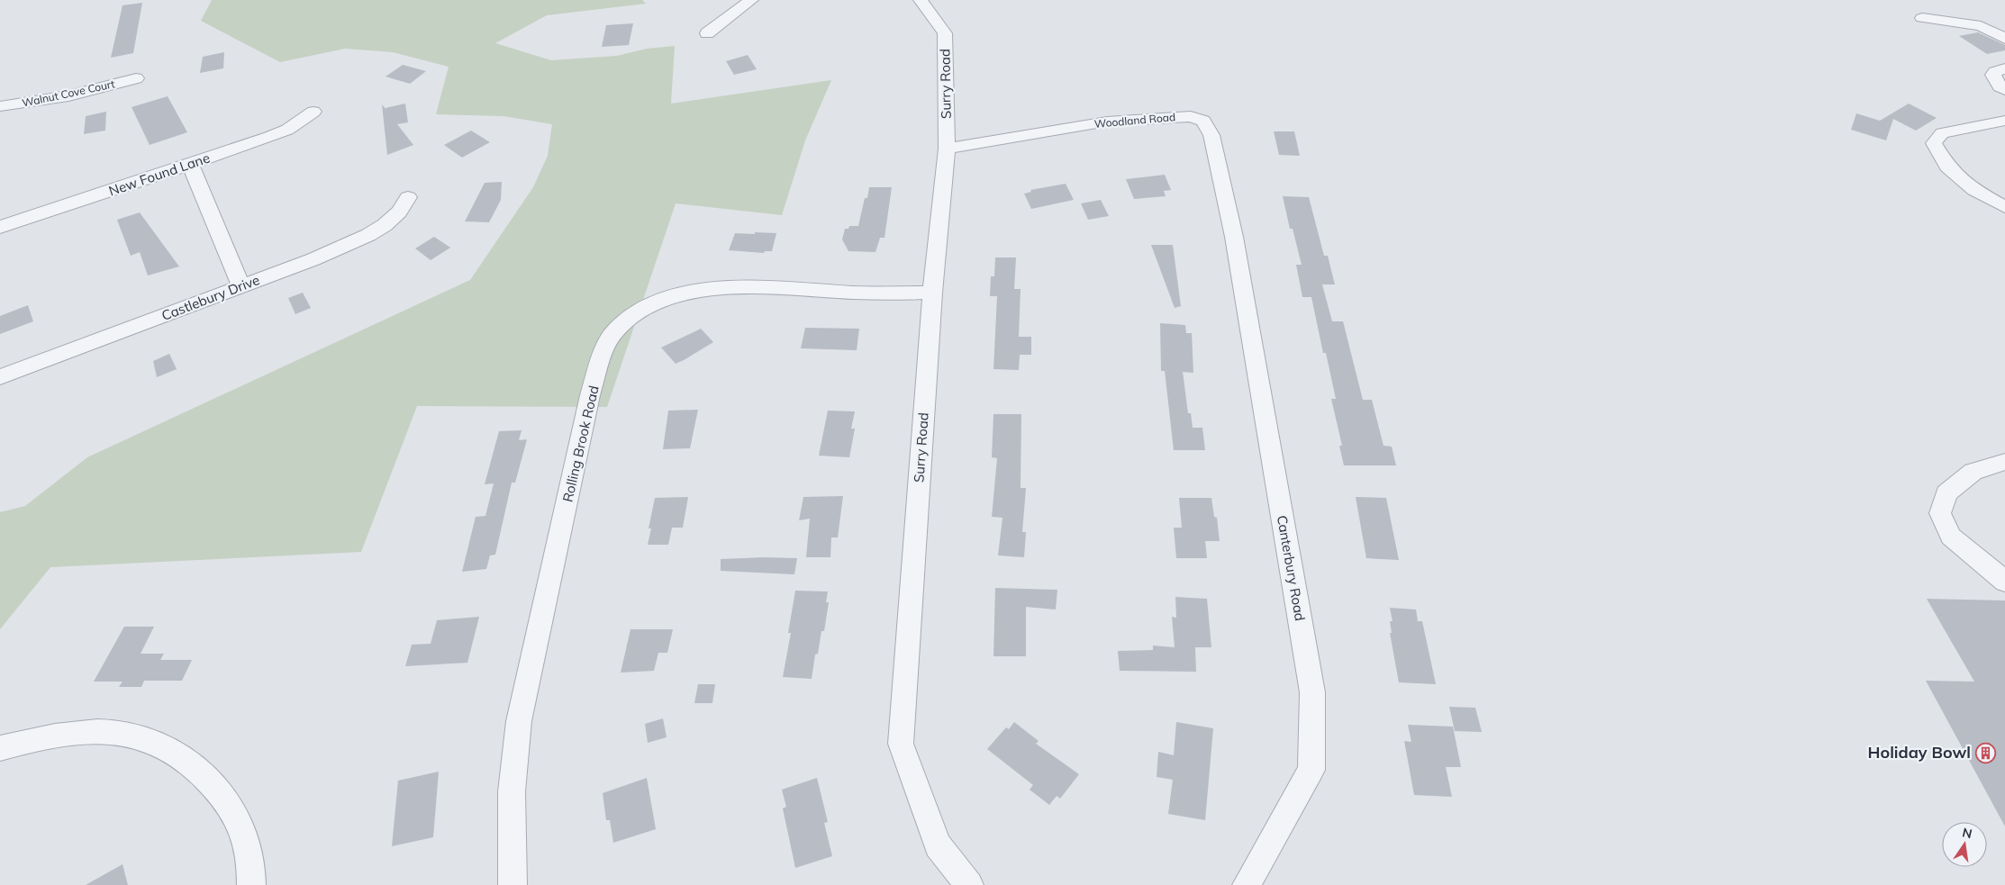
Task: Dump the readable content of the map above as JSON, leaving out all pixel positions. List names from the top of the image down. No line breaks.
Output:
{"streets":{"street":["Surry Road","Walnut Cove Court","Woodland Road","New Found Lane","Castlebury Drive","Rolling Brook Road","Canterbury Road"]},"crossings":[["Surry Road","Woodland Road"],["Surry Road","Rolling Brook Road"],["Woodland Road","Canterbury Road"]],"places":{"building":["Holiday Bowl"]},"north":"top"}
